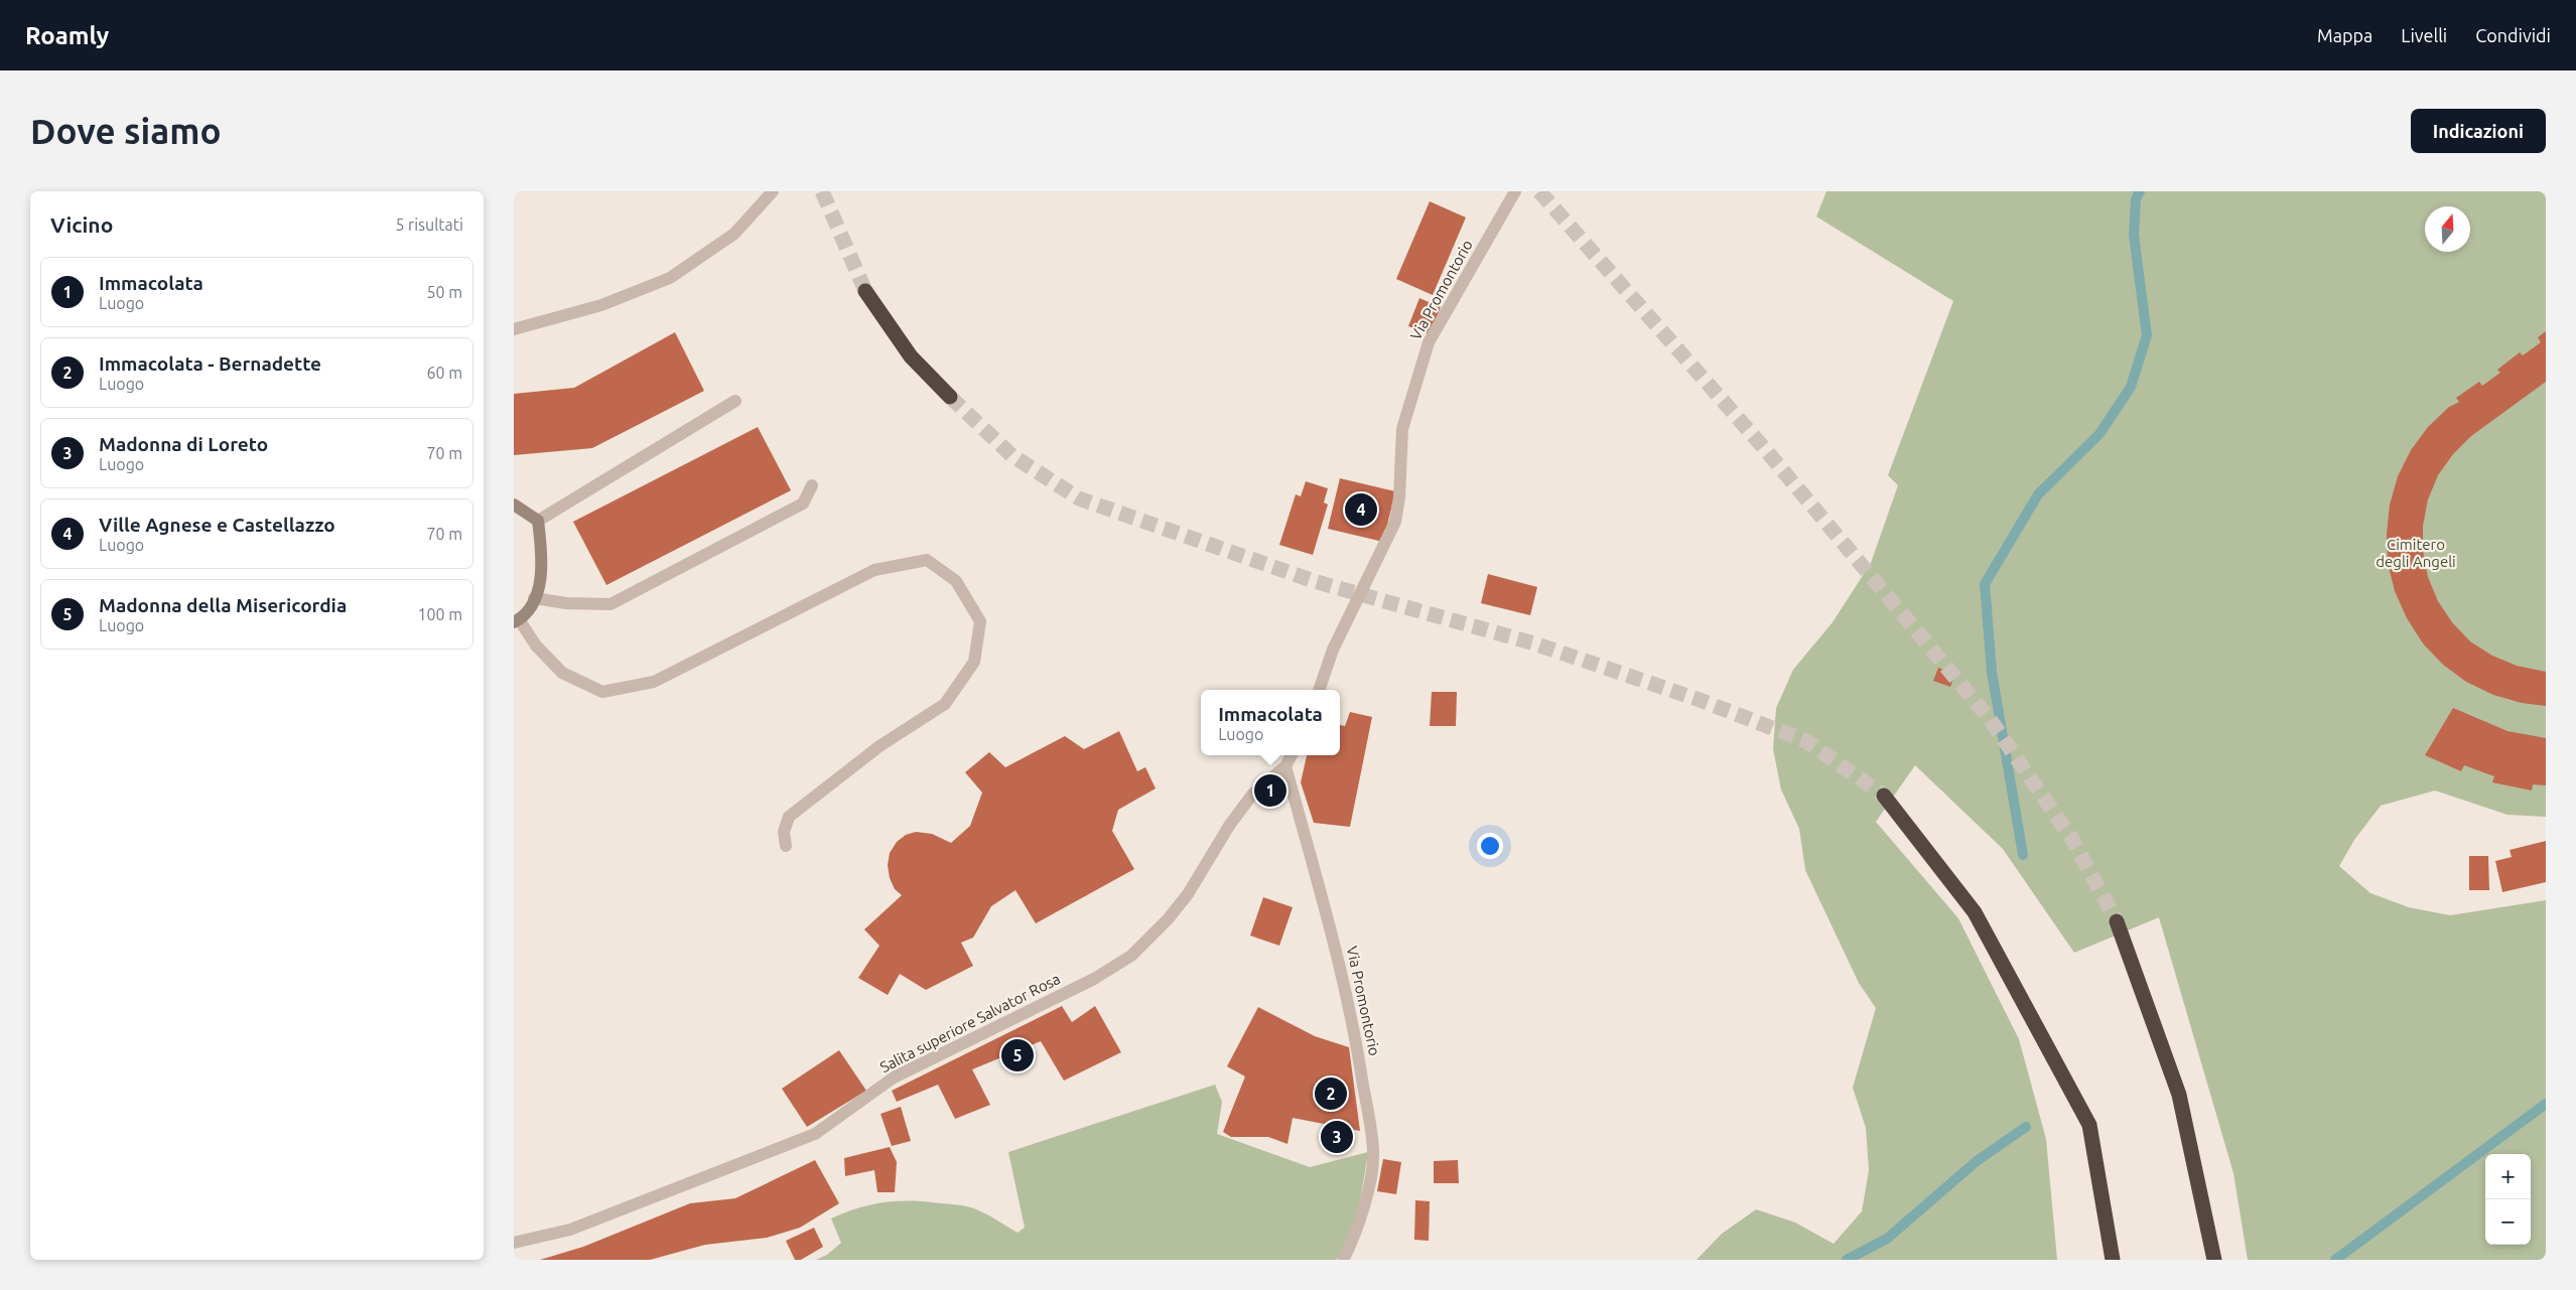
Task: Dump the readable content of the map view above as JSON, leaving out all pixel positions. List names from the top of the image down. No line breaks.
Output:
{"streets":{"street":["Via Promontorio","Salita superiore Salvator Rosa"]},"crossings":[["Via Promontorio","Salita superiore Salvator Rosa"]],"parks":["Cimitero degli Angeli"],"north":"top","page":{"header":"Roamly","nav":["Mappa","Livelli","Condividi"],"buttons":"Indicazioni","title":"Dove siamo","heading":["Vicino","5 risultati"],"list":[{"mark":"1","name":"Immacolata","note":"Luogo","value":"50 m"},{"mark":"2","name":"Immacolata - Bernadette","note":"Luogo","value":"60 m"},{"mark":"3","name":"Madonna di Loreto","note":"Luogo","value":"70 m"},{"mark":"4","name":"Ville Agnese e Castellazzo","note":"Luogo","value":"70 m"},{"mark":"5","name":"Madonna della Misericordia","note":"Luogo","value":"100 m"}],"pins":["4","1","5","2","3"],"popup":["Immacolata","Luogo"],"map_buttons":["+","−"]}}
